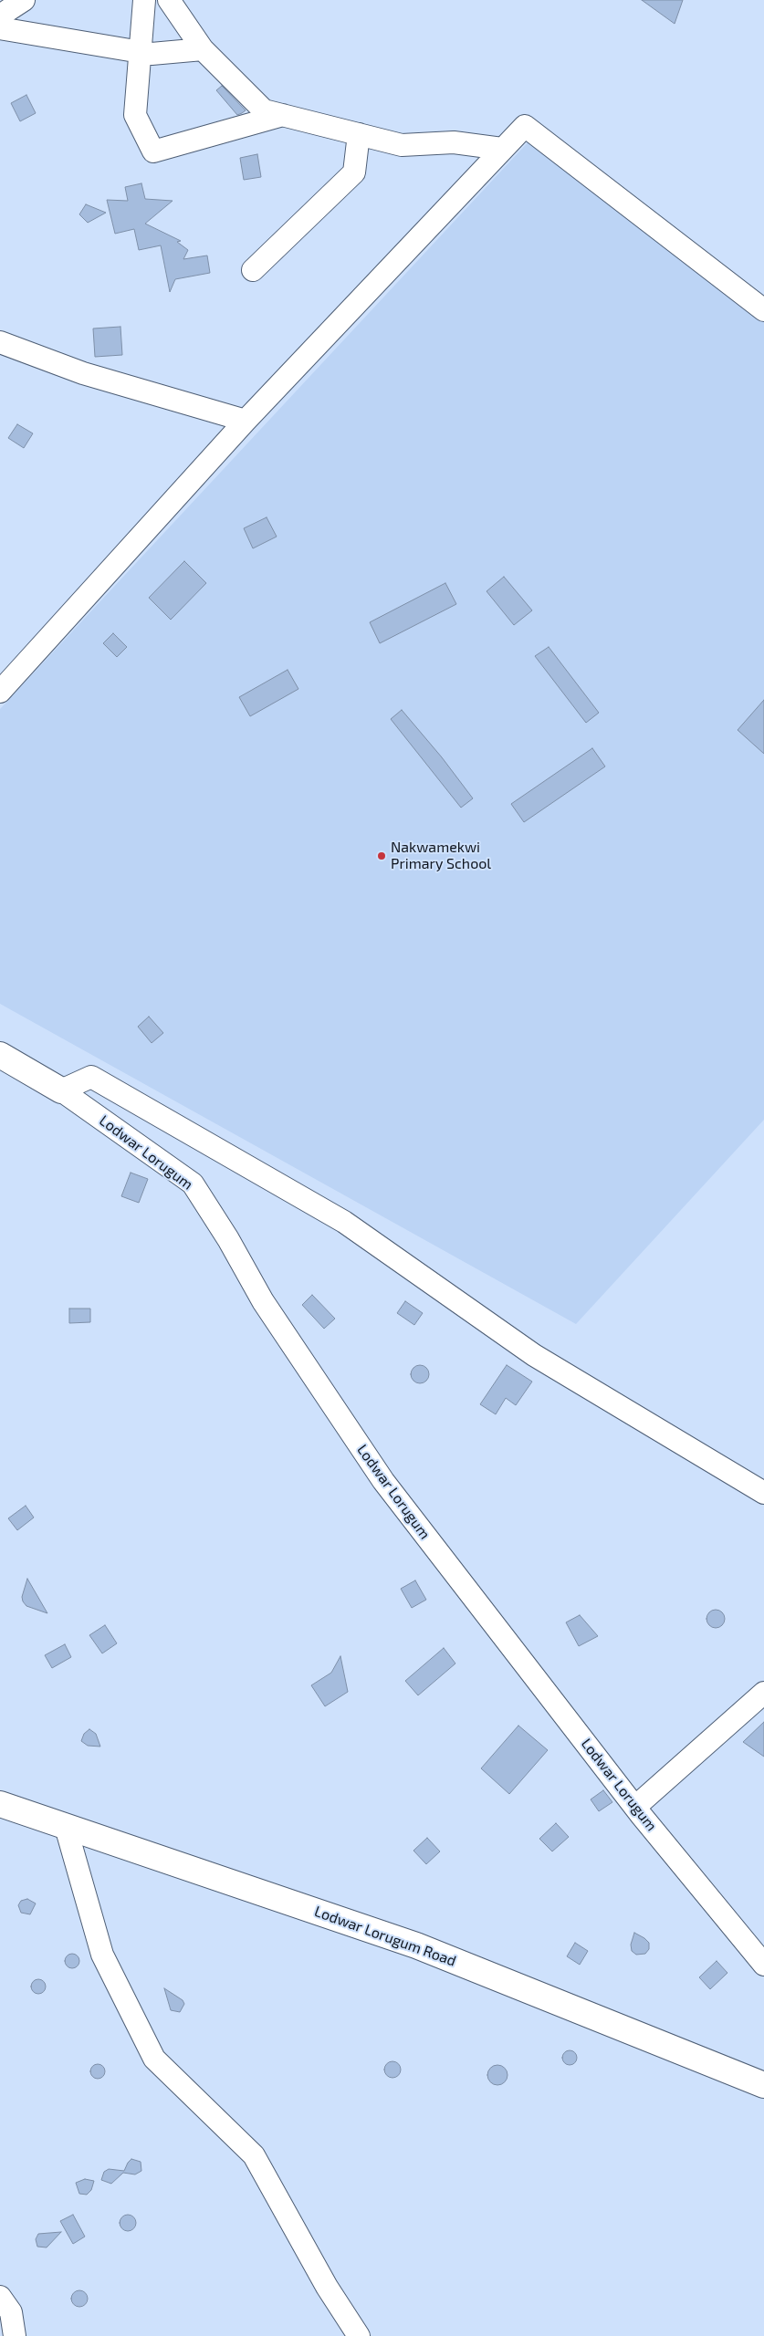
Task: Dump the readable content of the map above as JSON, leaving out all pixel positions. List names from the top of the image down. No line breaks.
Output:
{"streets":{"main road":["Lodwar Lorugum","Lodwar Lorugum Road"]},"places":["Nakwamekwi Primary School"]}
